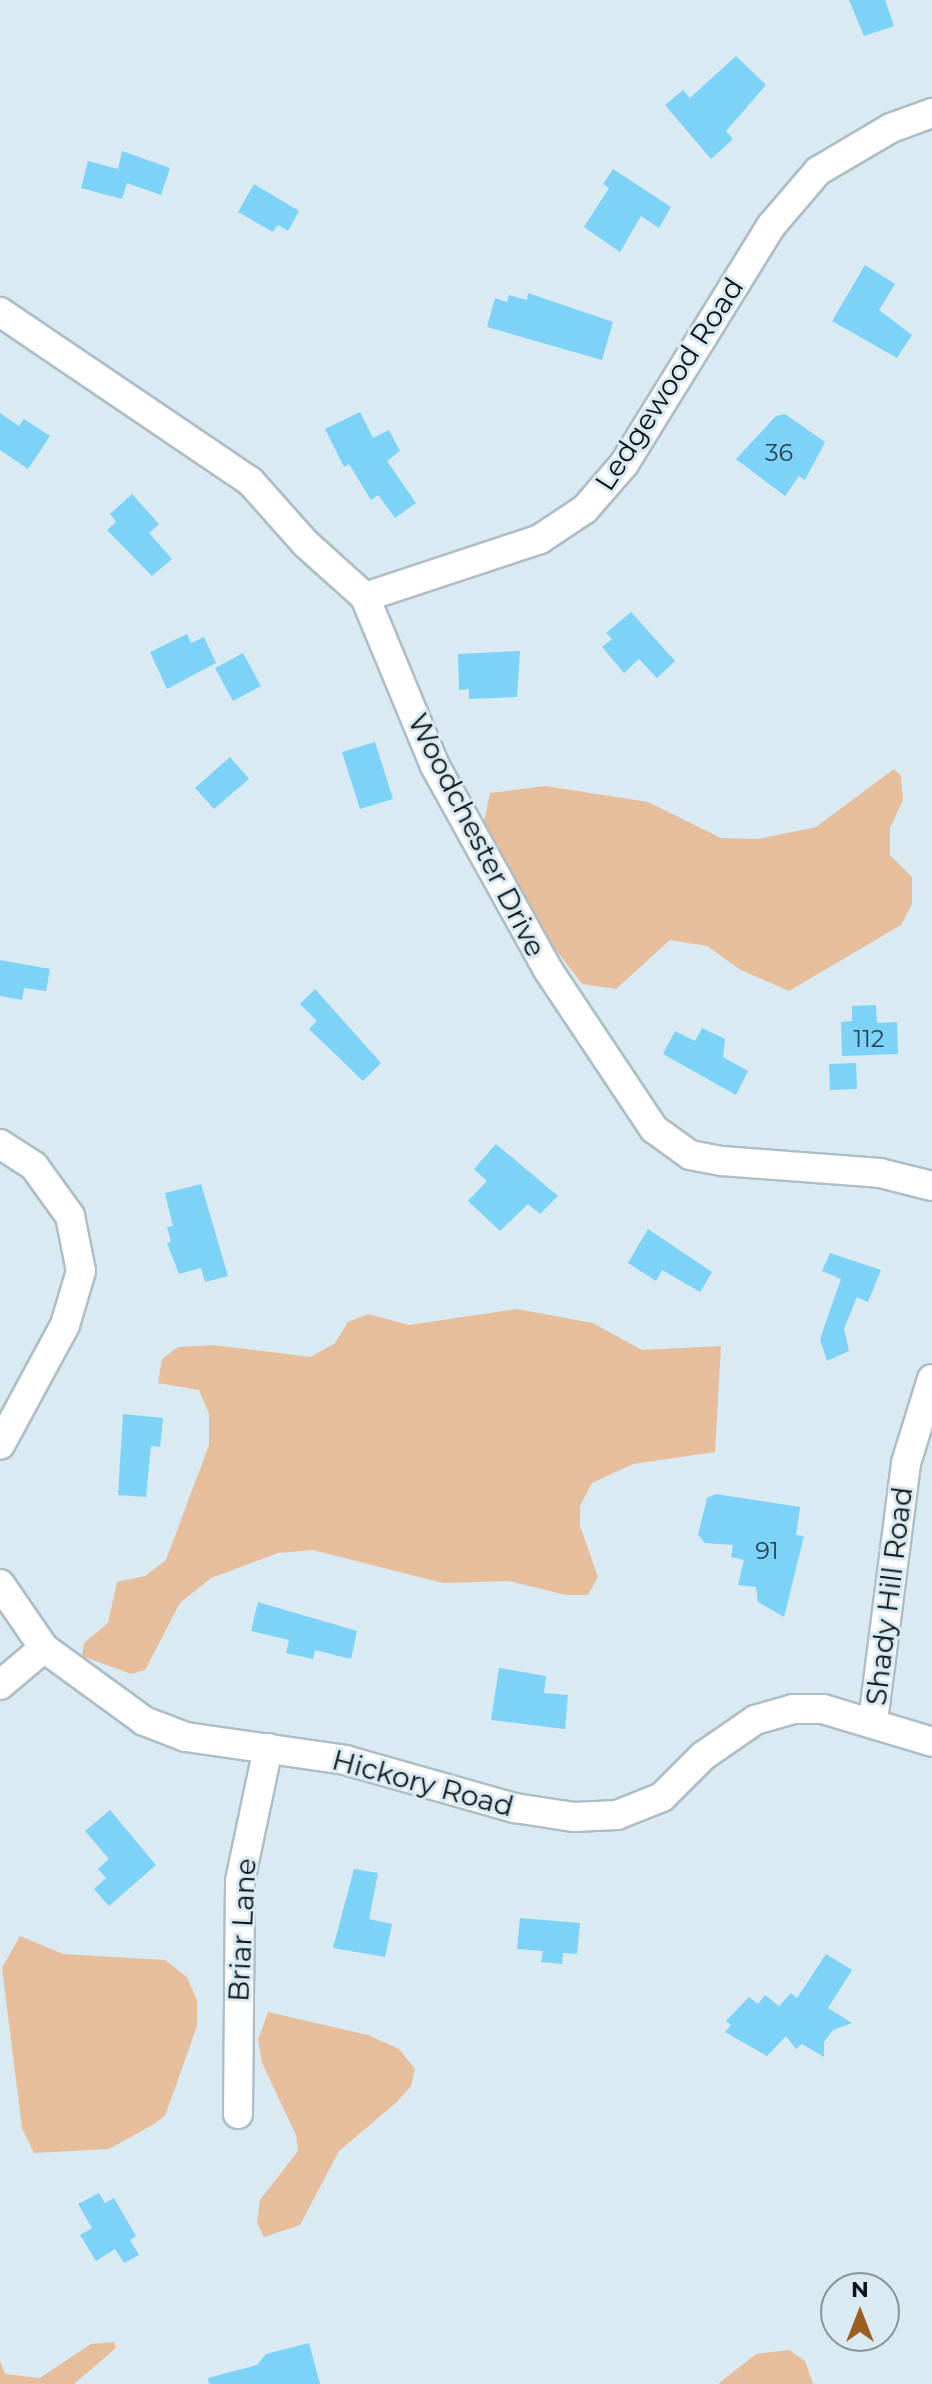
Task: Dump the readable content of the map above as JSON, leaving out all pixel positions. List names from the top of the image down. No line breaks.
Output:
{"streets":{"street":["Ledgewood Road","Woodchester Drive","Shady Hill Road","Hickory Road","Briar Lane"]},"crossings":[["Ledgewood Road","Woodchester Drive"],["Shady Hill Road","Hickory Road"],["Hickory Road","Briar Lane"]],"house_numbers":["36","112","91"],"north":"top"}
